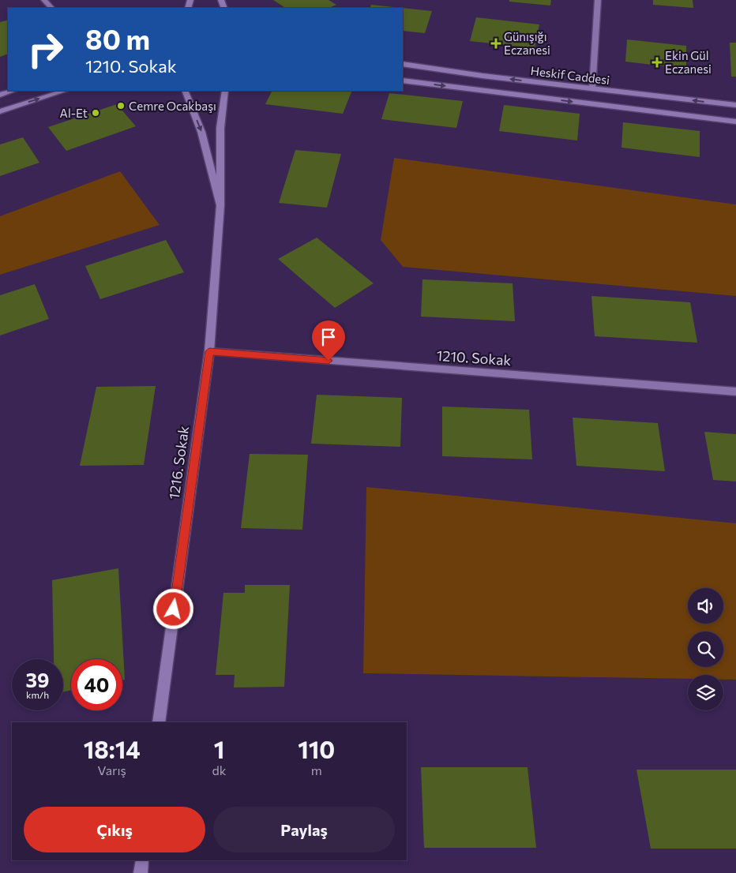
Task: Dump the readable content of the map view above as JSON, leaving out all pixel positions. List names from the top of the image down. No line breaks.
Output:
{"streets":{"street":["Heskif Caddesi","1210. Sokak","1216. Sokak"]},"crossings":[["1210. Sokak","1216. Sokak"]],"places":{"health":["Günışığı Eczanesi","Ekin Gül Eczanesi"],"other":["Cemre Ocakbaşı","Al-Et"]},"page":{"turn":["80 m","1210. Sokak"],"speed":"39 km/h","limit":"40","eta":["18:14","Varış","1","dk","110","m"],"buttons":["Çıkış","Paylaş"]}}
